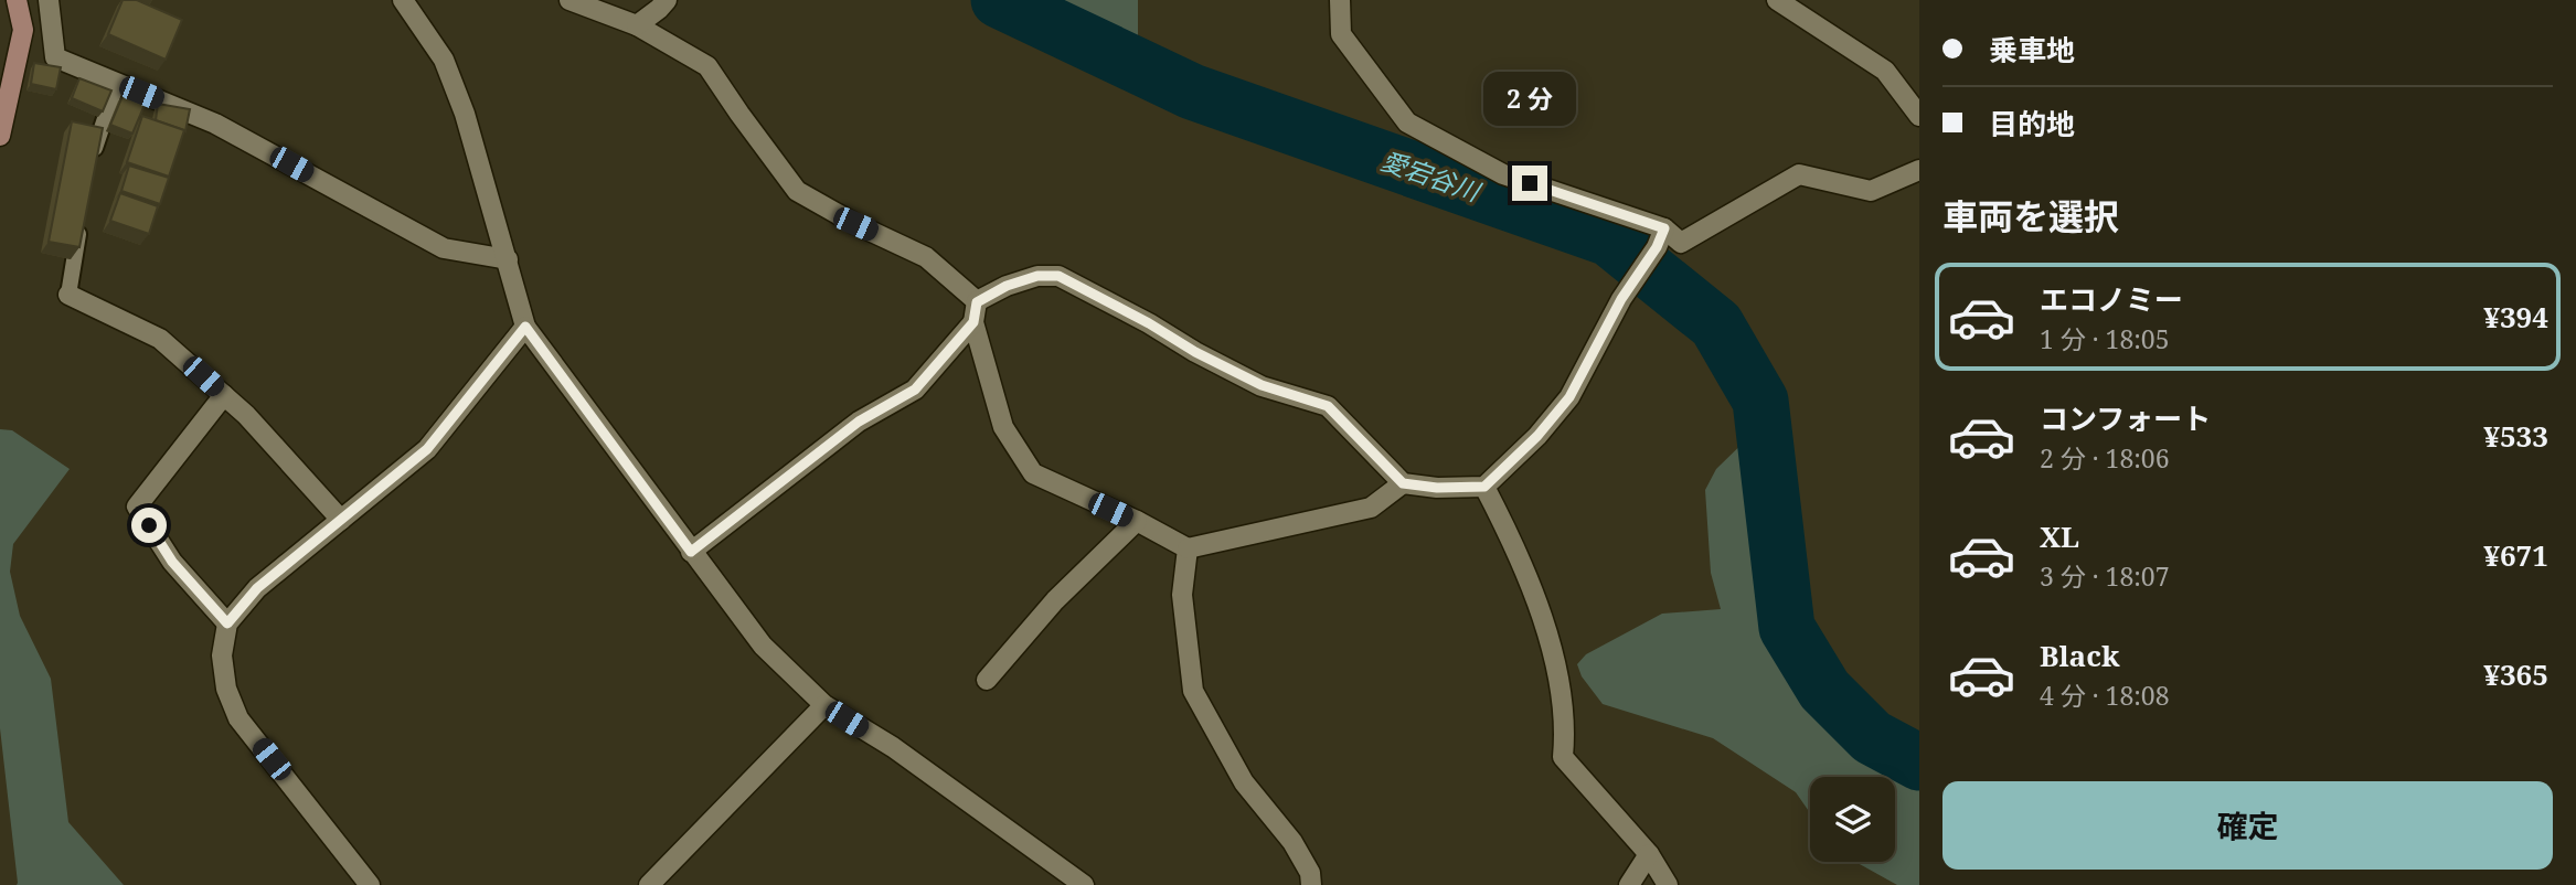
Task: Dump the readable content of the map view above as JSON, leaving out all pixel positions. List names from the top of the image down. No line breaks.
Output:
{"water":["愛宕谷川"],"page":{"banner":["乗車地","目的地"],"bubble":"2 分","heading":"車両を選択","list":[{"name":"エコノミー","note":"1 分 · 18:05","value":"¥394"},{"name":"コンフォート","note":"2 分 · 18:06","value":"¥533"},{"name":"XL","note":"3 分 · 18:07","value":"¥671"},{"name":"Black","note":"4 分 · 18:08","value":"¥365"}],"buttons":"確定"}}
